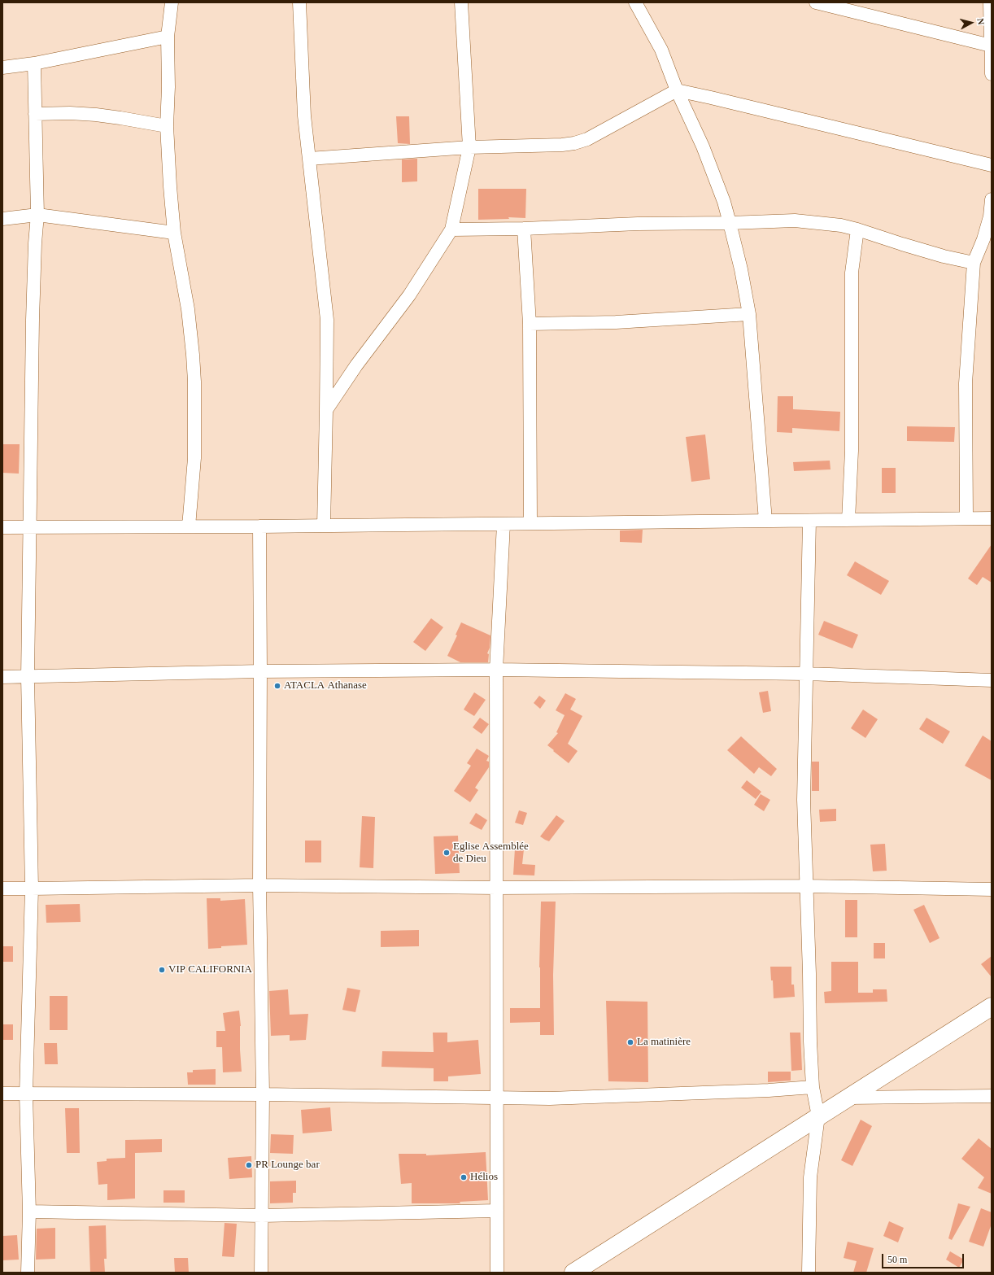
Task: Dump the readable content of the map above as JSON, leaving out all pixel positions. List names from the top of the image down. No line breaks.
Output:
{"places":["ATACLA Athanase","Eglise Assemblée de Dieu","VIP CALIFORNIA","La matinière","PR Lounge bar","Hélios"],"scale_bar":"50 m","north":"right"}
